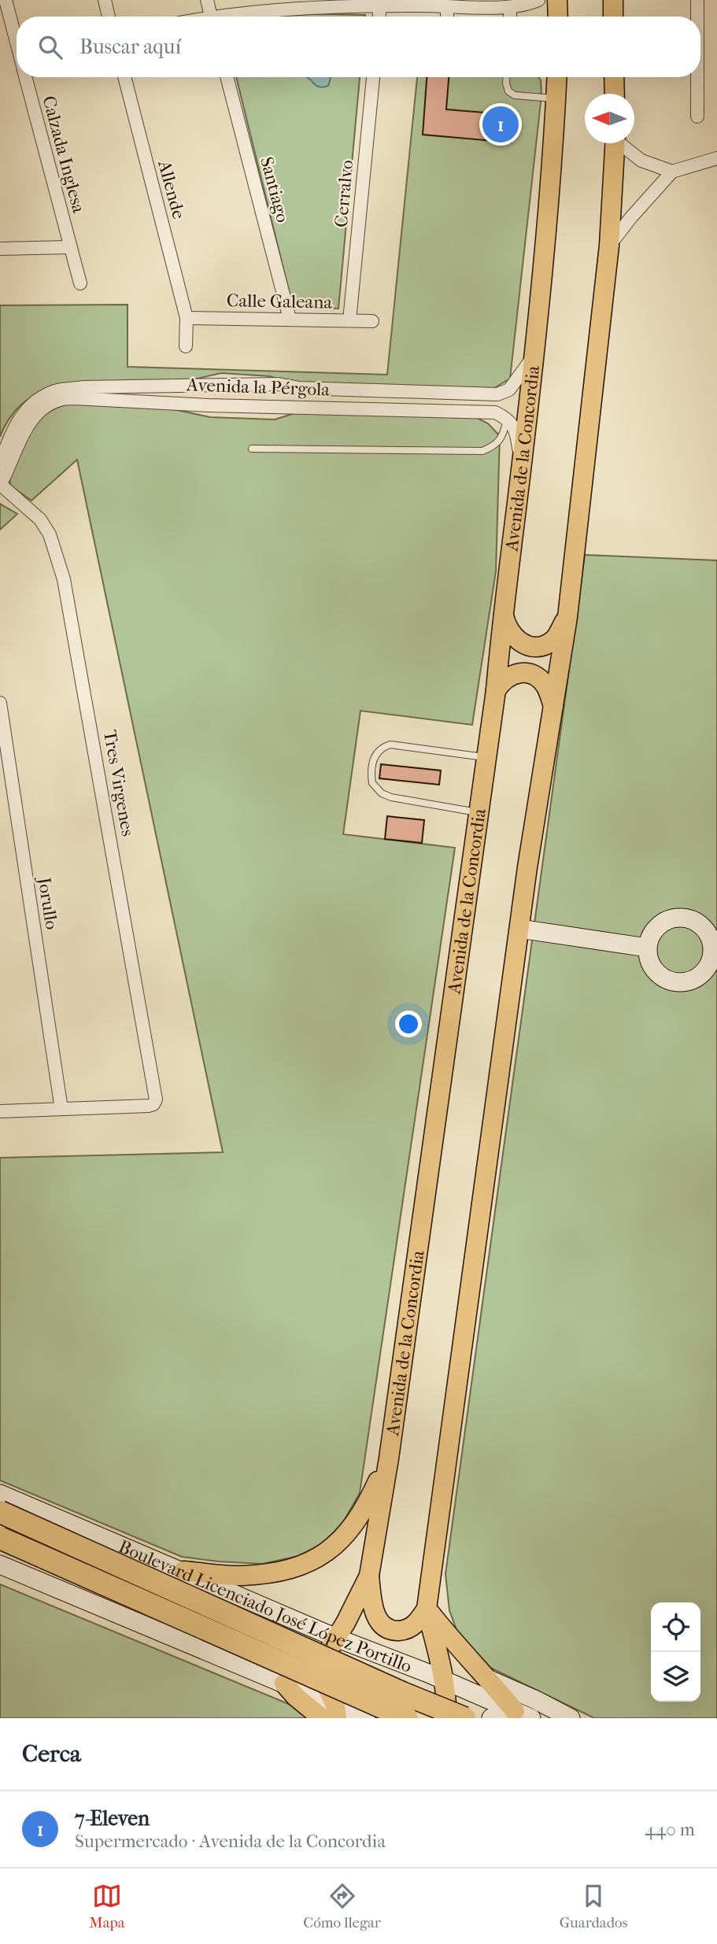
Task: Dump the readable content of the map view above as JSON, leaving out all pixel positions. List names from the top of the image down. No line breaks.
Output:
{"streets":{"highway":["Boulevard Licenciado José López Portillo"],"main road":["Avenida de la Concordia"],"street":["Calzada Inglesa","Allende","Santiago","Cerralvo","Calle Galeana","Avenida la Pérgola","Tres Virgenes","Jorullo"]},"crossings":[["Allende","Calle Galeana"],["Santiago","Calle Galeana"],["Cerralvo","Calle Galeana"],["Avenida la Pérgola","Avenida de la Concordia"],["Avenida la Pérgola","Tres Virgenes"],["Avenida de la Concordia","Boulevard Licenciado José López Portillo"],["Tres Virgenes","Jorullo"]],"north":"left","page":{"search":"Buscar aquí","pins":"1","heading":"Cerca","list":[{"mark":"1","name":"7-Eleven","note":"Supermercado · Avenida de la Concordia","value":"440 m"}],"nav":["Mapa","Cómo llegar","Guardados"]}}
